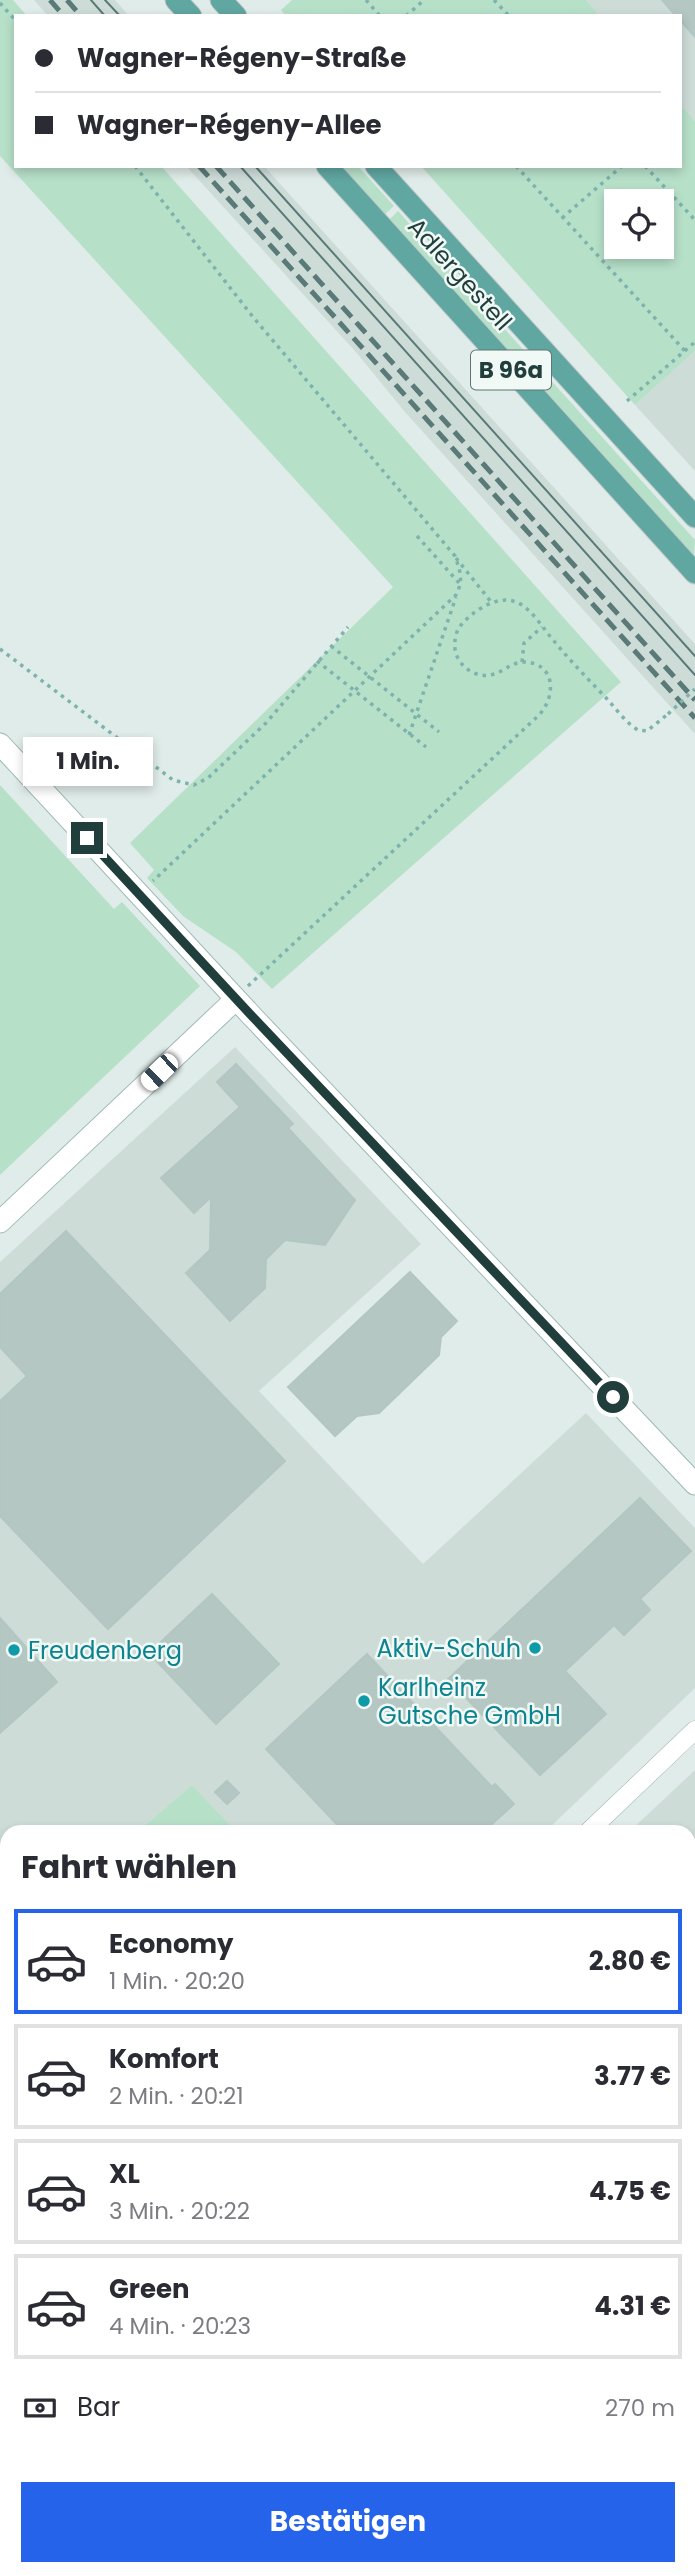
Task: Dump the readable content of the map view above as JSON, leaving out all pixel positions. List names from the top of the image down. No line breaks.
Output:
{"streets":{"main road":["Adlergestell","B 96a"]},"places":["Aktiv-Schuh","Freudenberg","Karlheinz Gutsche GmbH"],"page":{"banner":["Wagner-Régeny-Straße","Wagner-Régeny-Allee"],"bubble":"1 Min.","heading":"Fahrt wählen","list":[{"name":"Economy","note":"1 Min. · 20:20","value":"2.80 €"},{"name":"Komfort","note":"2 Min. · 20:21","value":"3.77 €"},{"name":"XL","note":"3 Min. · 20:22","value":"4.75 €"},{"name":"Green","note":"4 Min. · 20:23","value":"4.31 €"}],"pay":["Bar","270 m"],"buttons":"Bestätigen"}}
